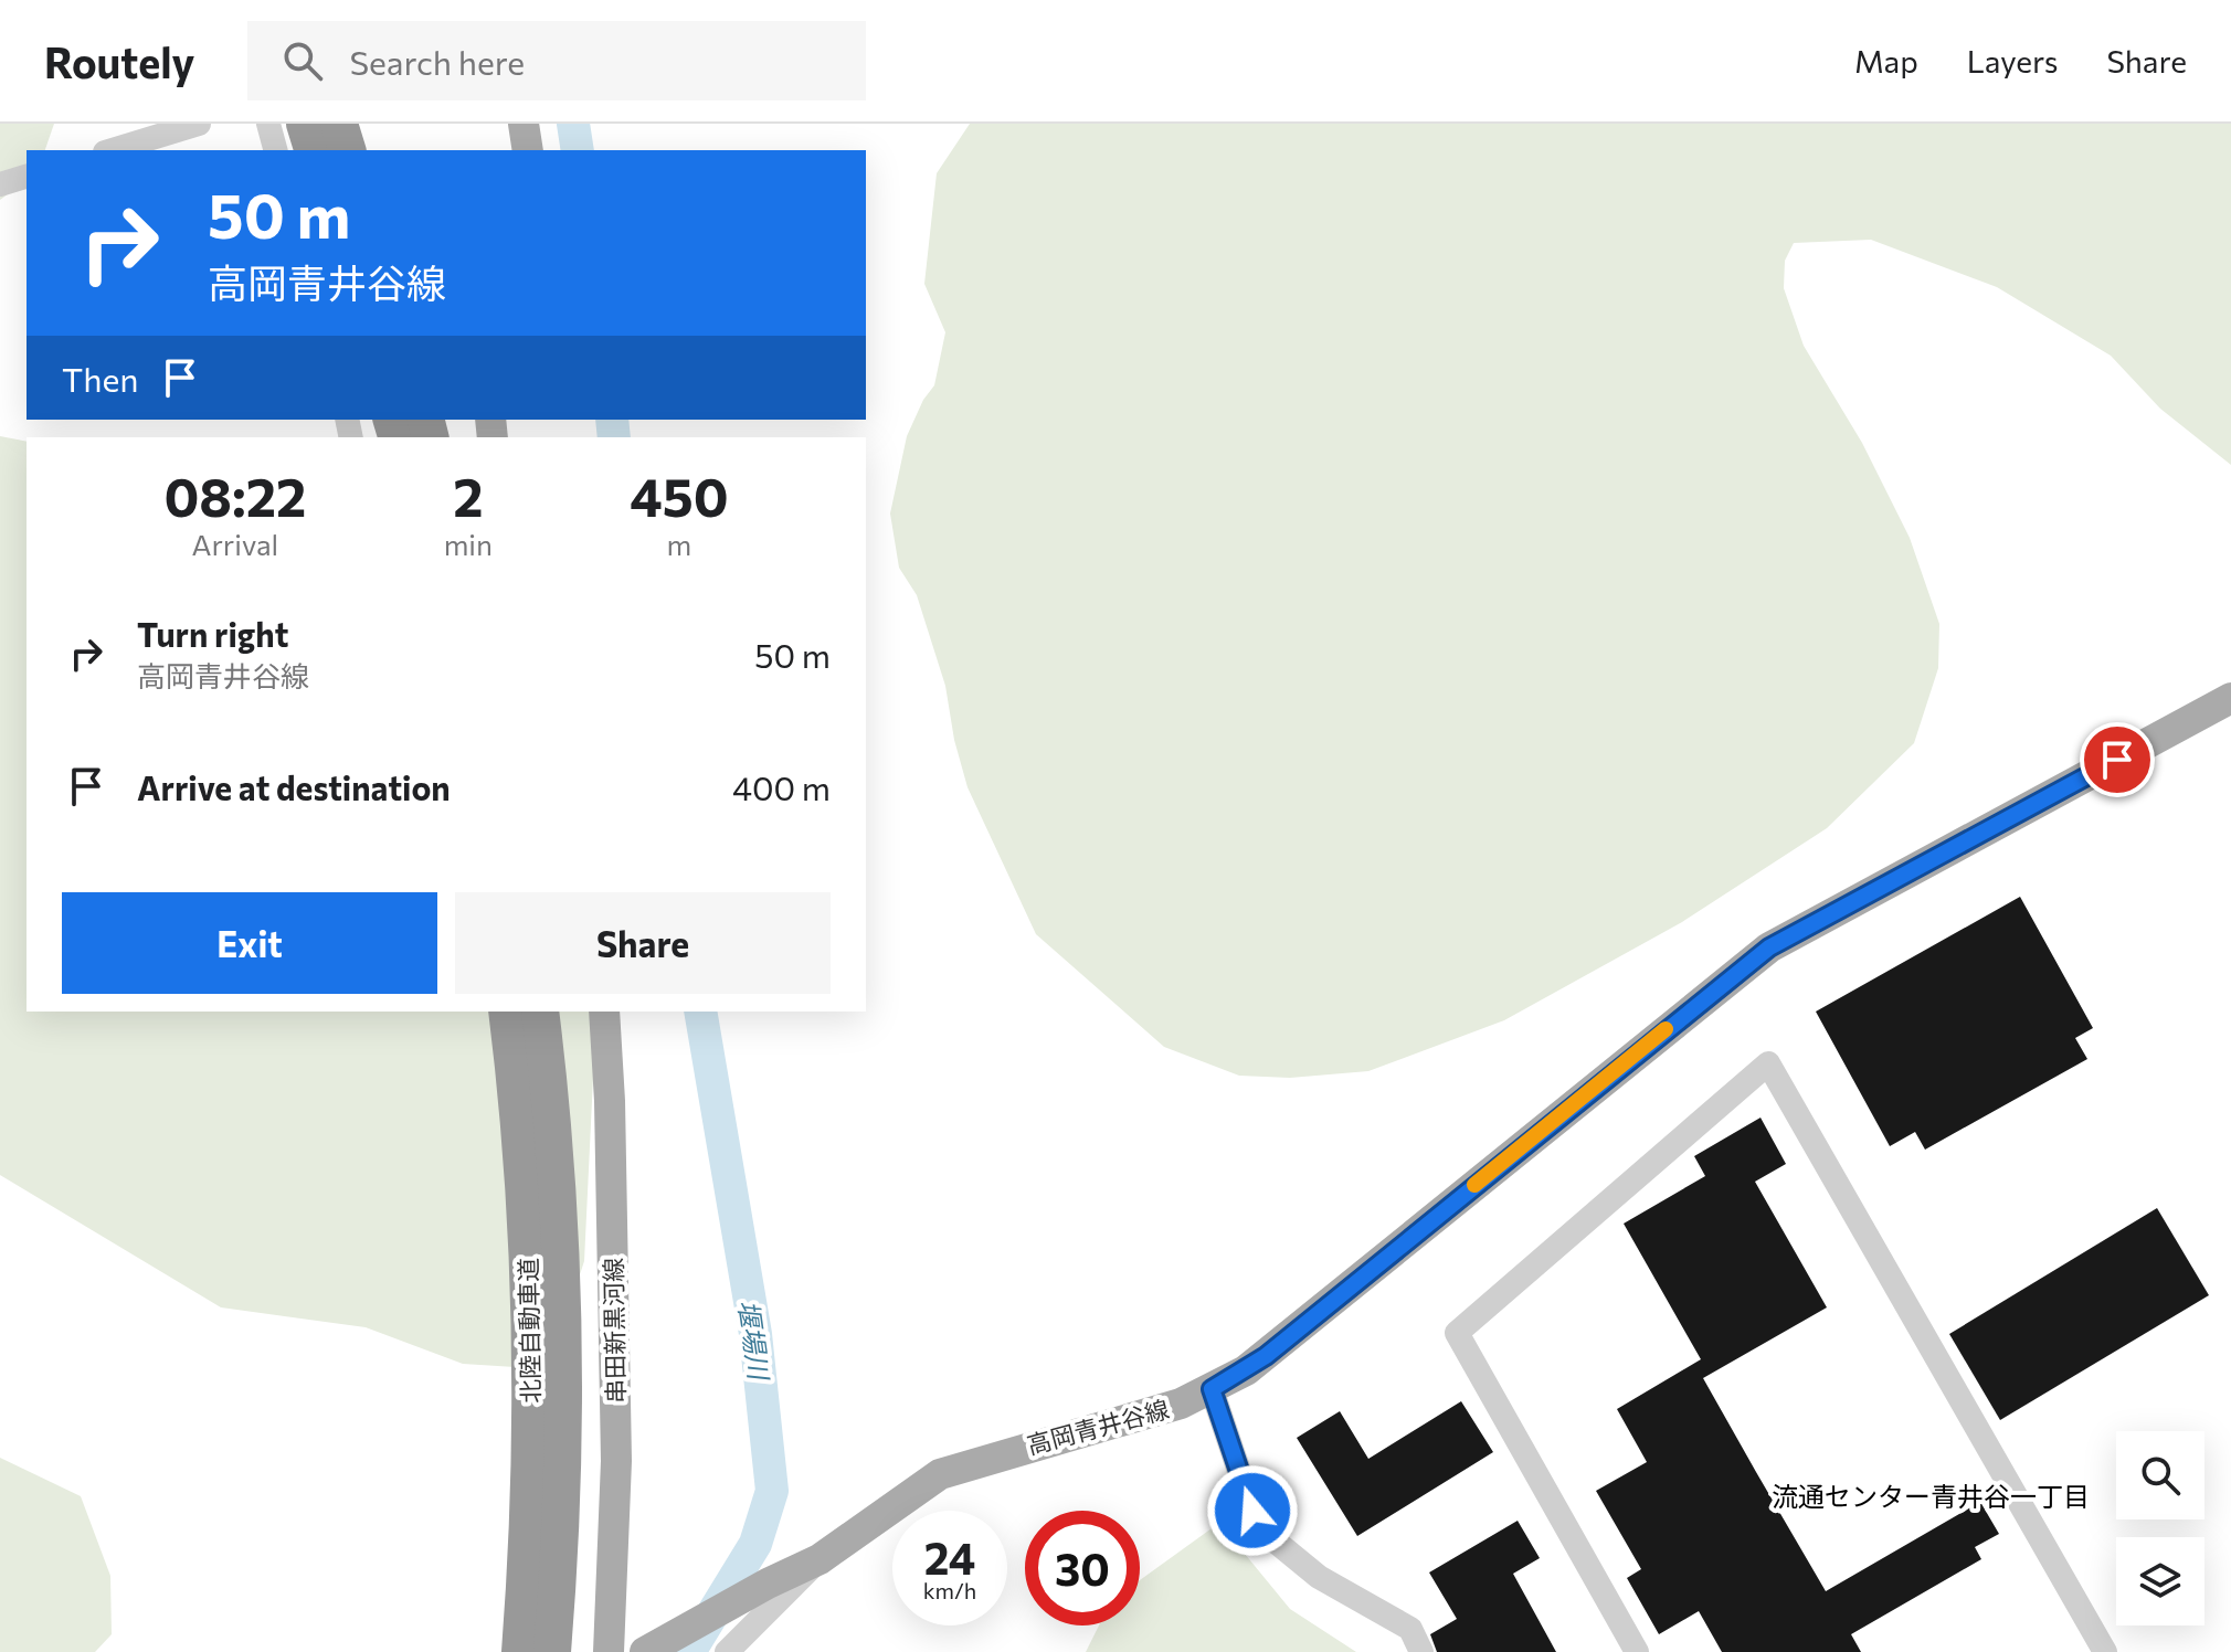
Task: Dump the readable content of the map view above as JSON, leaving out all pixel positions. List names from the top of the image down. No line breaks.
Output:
{"streets":{"highway":["北陸自動車道"],"main road":["串田新黒河線","高岡青井谷線"]},"districts":["流通センター青井谷一丁目"],"water":["堰場川"],"page":{"header":"Routely","search":"Search here","nav":["Map","Layers","Share"],"turn":["50 m","高岡青井谷線"],"then":"Then","eta":["08:22","Arrival","2","min","450","m"],"list":[{"name":"Turn right","note":"高岡青井谷線","value":"50 m"},{"name":"Arrive at destination","value":"400 m"}],"buttons":["Exit","Share"],"speed":"24 km/h","limit":"30"}}
